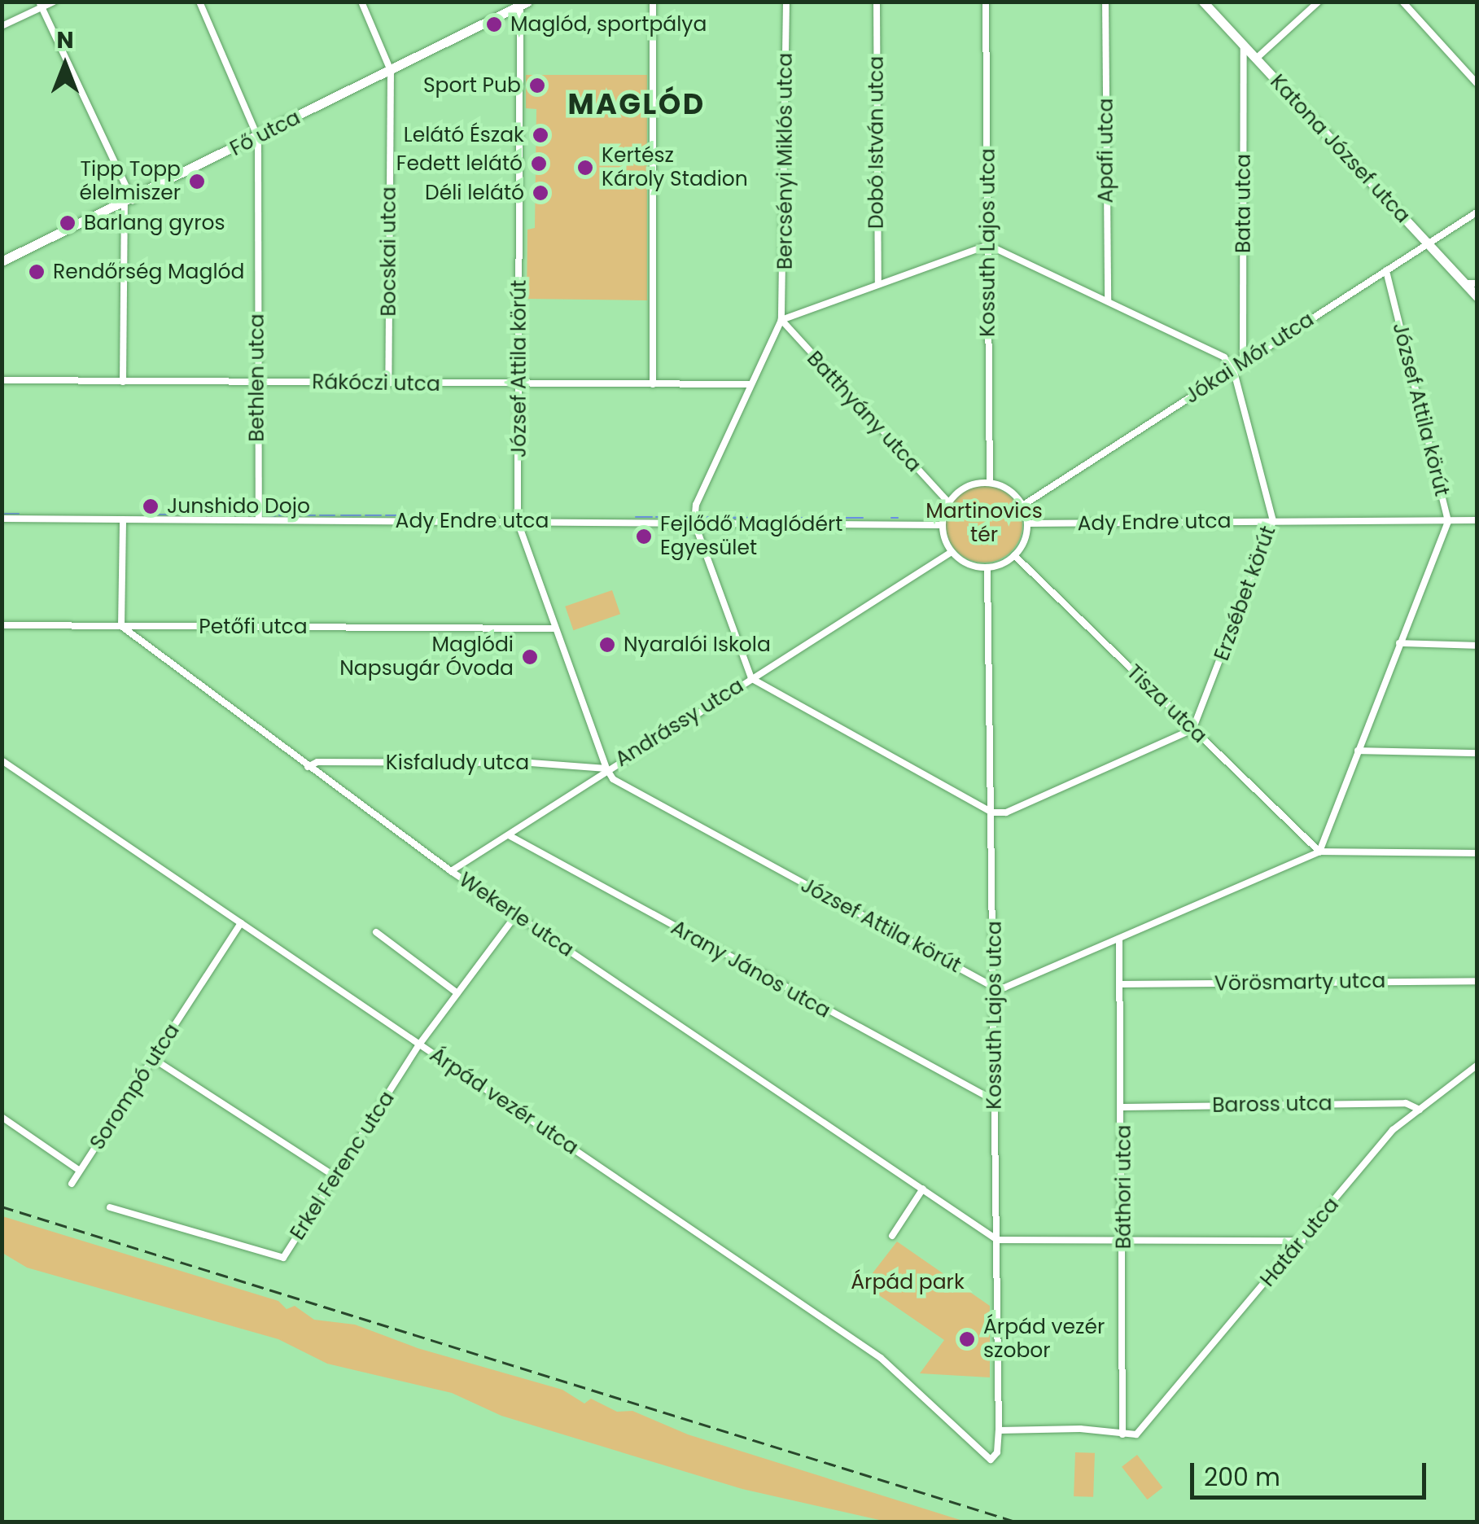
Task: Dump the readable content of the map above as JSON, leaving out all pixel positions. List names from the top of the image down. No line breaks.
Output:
{"streets":{"main road":["Fő utca","Katona József utca"],"street":["Dobó István utca","Apafi utca","Bercsényi Miklós utca","Bata utca","Kossuth Lajos utca","Bocskai utca","Jókai Mór utca","József Attila körút","Bethlen utca","Rákóczi utca","Batthyány utca","Ady Endre utca","Erzsébet körút","Petőfi utca","Tisza utca","Andrássy utca","Kisfaludy utca","Wekerle utca","Arany János utca","Vörösmarty utca","Sorompó utca","Árpád vezér utca","Baross utca","Erkel Ferenc utca","Báthori utca","Határ utca"]},"crossings":[["Fő utca","Bocskai utca"],["Fő utca","József Attila körút"],["Fő utca","Bethlen utca"],["Katona József utca","Bata utca"],["Katona József utca","Jókai Mór utca"],["Bercsényi Miklós utca","Batthyány utca"],["Bata utca","Jókai Mór utca"],["Kossuth Lajos utca","Jókai Mór utca"],["Kossuth Lajos utca","József Attila körút"],["Kossuth Lajos utca","Batthyány utca"],["Kossuth Lajos utca","Ady Endre utca"],["Kossuth Lajos utca","Tisza utca"],["Kossuth Lajos utca","Andrássy utca"],["Kossuth Lajos utca","Wekerle utca"],["Kossuth Lajos utca","Arany János utca"],["Kossuth Lajos utca","Árpád vezér utca"],["Bocskai utca","Rákóczi utca"],["Jókai Mór utca","József Attila körút"],["Jókai Mór utca","Batthyány utca"],["Jókai Mór utca","Ady Endre utca"],["Jókai Mór utca","Erzsébet körút"],["Jókai Mór utca","Tisza utca"],["Jókai Mór utca","Andrássy utca"],["József Attila körút","Rákóczi utca"],["József Attila körút","Ady Endre utca"],["József Attila körút","Petőfi utca"],["József Attila körút","Tisza utca"],["József Attila körút","Andrássy utca"],["József Attila körút","Kisfaludy utca"],["Bethlen utca","Rákóczi utca"],["Bethlen utca","Ady Endre utca"],["Batthyány utca","Ady Endre utca"],["Batthyány utca","Tisza utca"],["Batthyány utca","Andrássy utca"],["Ady Endre utca","Erzsébet körút"],["Ady Endre utca","Tisza utca"],["Ady Endre utca","Andrássy utca"],["Erzsébet körút","Tisza utca"],["Petőfi utca","Wekerle utca"],["Tisza utca","Andrássy utca"],["Andrássy utca","Kisfaludy utca"],["Andrássy utca","Wekerle utca"],["Andrássy utca","Arany János utca"],["Kisfaludy utca","Wekerle utca"],["Wekerle utca","Erkel Ferenc utca"],["Vörösmarty utca","Báthori utca"],["Sorompó utca","Árpád vezér utca"],["Árpád vezér utca","Erkel Ferenc utca"],["Baross utca","Báthori utca"],["Baross utca","Határ utca"],["Báthori utca","Határ utca"]],"districts":["MAGLÓD"],"parks":["Martinovics tér","Árpád park"],"places":["Maglód, sportpálya","Sport Pub","Lelátó Észak","Fedett lelátó","Kertész Károly Stadion","Tipp Topp élelmiszer","Déli lelátó","Barlang gyros","Rendőrség Maglód","Junshido Dojo","Fejlődő Maglódért Egyesület","Nyaralói Iskola","Maglódi Napsugár Óvoda","Árpád vezér szobor"],"scale_bar":"200 m","north":"top"}
